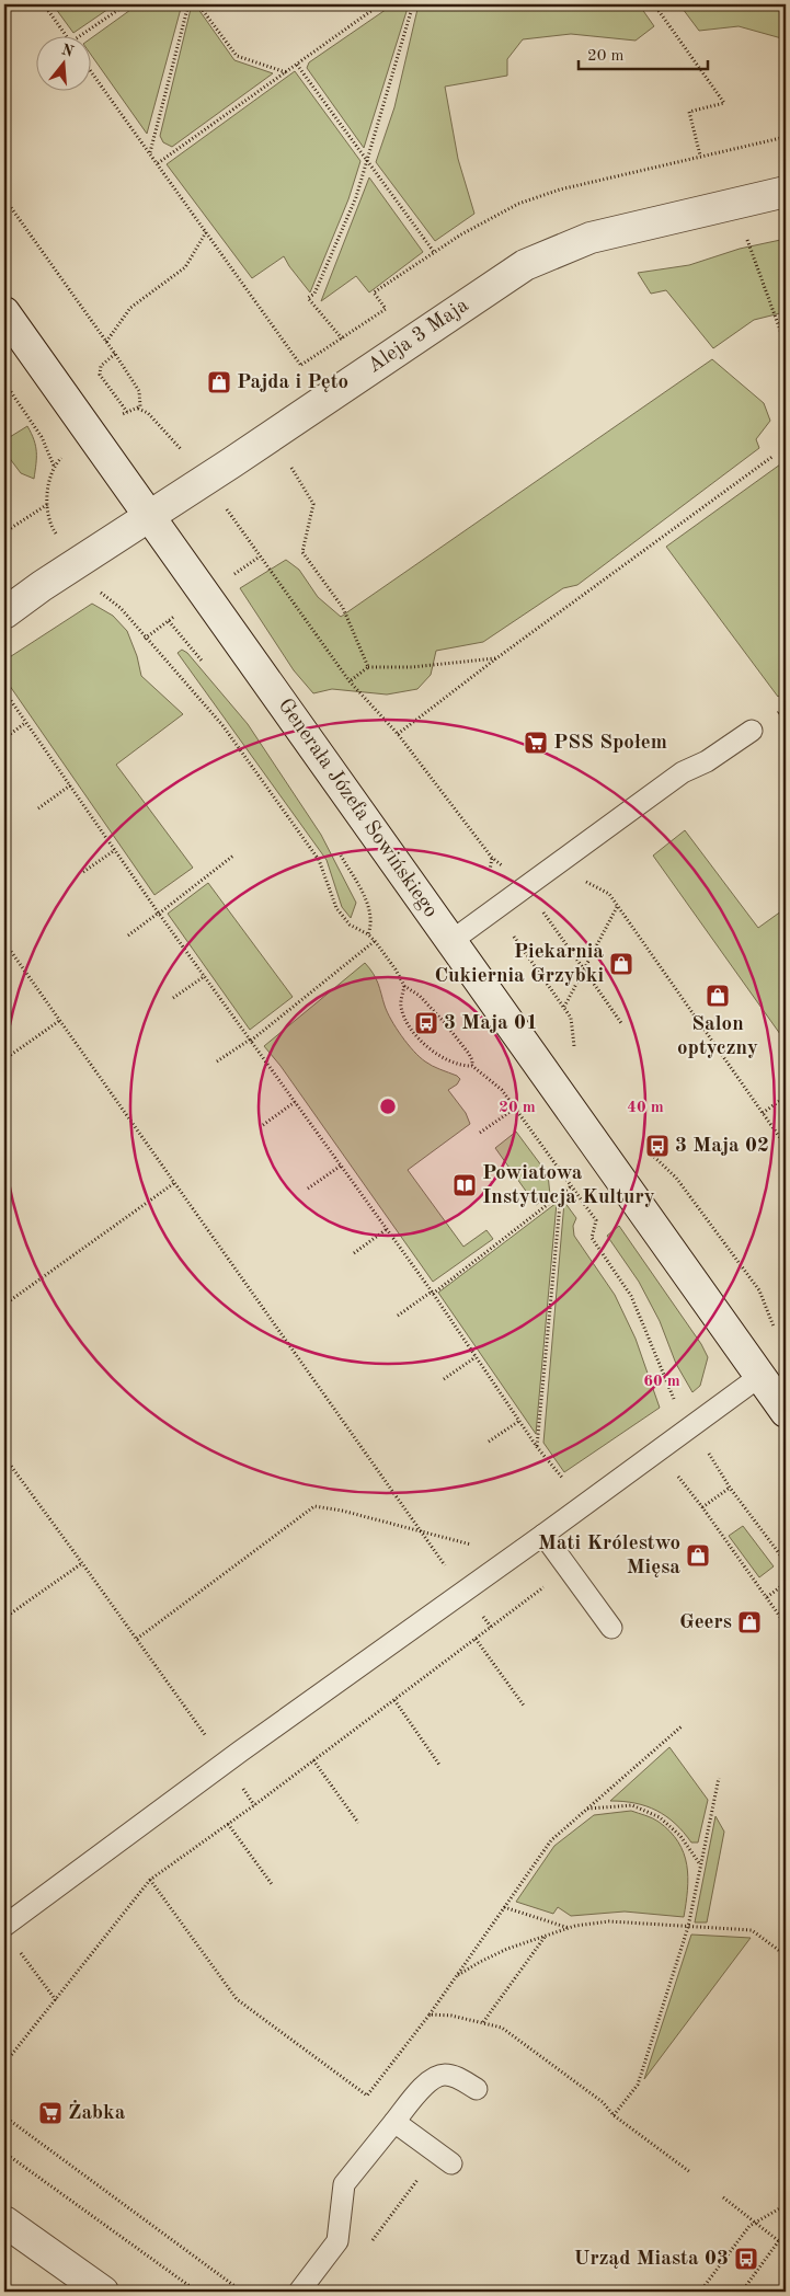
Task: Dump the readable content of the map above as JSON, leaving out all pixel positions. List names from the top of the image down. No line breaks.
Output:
{"streets":{"street":["Aleja 3 Maja","Generała Józefa Sowińskiego"]},"crossings":[["Aleja 3 Maja","Generała Józefa Sowińskiego"]],"places":{"shop":["Pajda i Pęto","Piekarnia Cukiernia Grzybki","Salon optyczny","Mati Królestwo Mięsa","Geers"],"supermarket":["PSS Społem","Żabka"],"bus stop":["3 Maja 01","3 Maja 02","Urząd Miasta 03"],"library":["Powiatowa Instytucja Kultury"]},"scale_bar":"20 m","north":"top","rings":["20 m","40 m","60 m"]}
